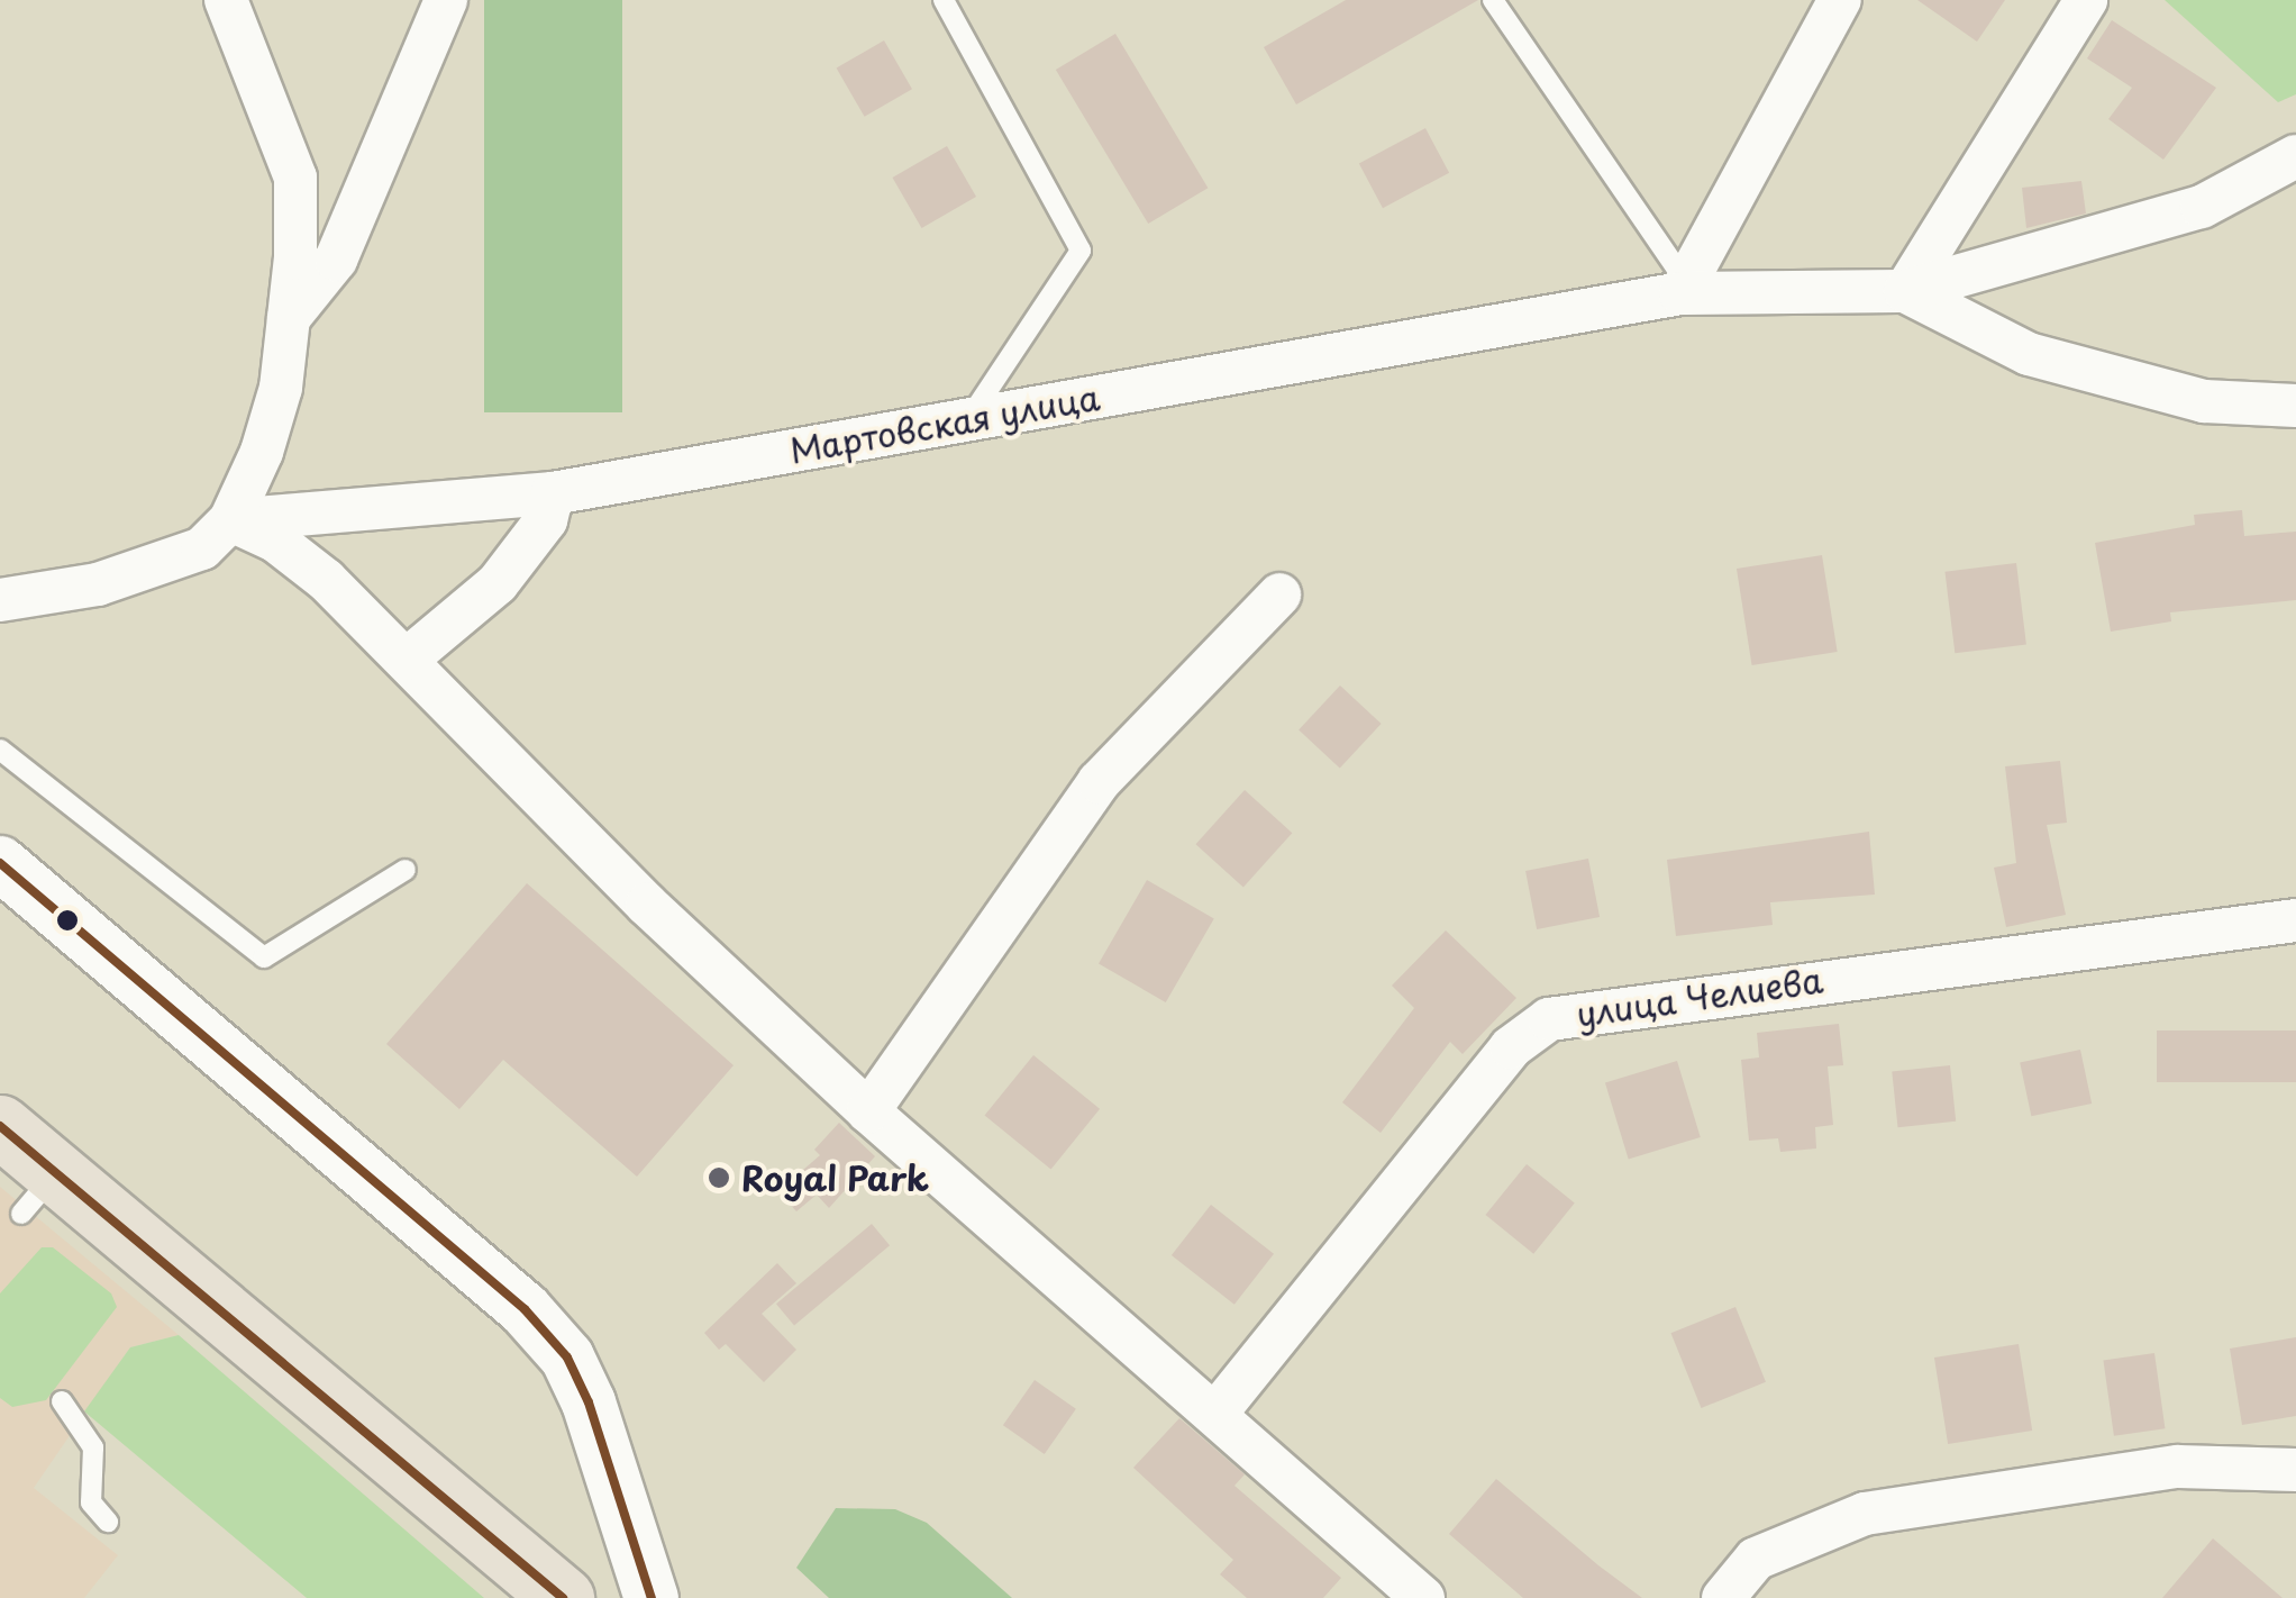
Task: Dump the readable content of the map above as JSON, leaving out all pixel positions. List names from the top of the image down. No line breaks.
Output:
{"streets":{"street":["Мартовская улица","улица Челиева"]},"places":["Royal Park"]}
